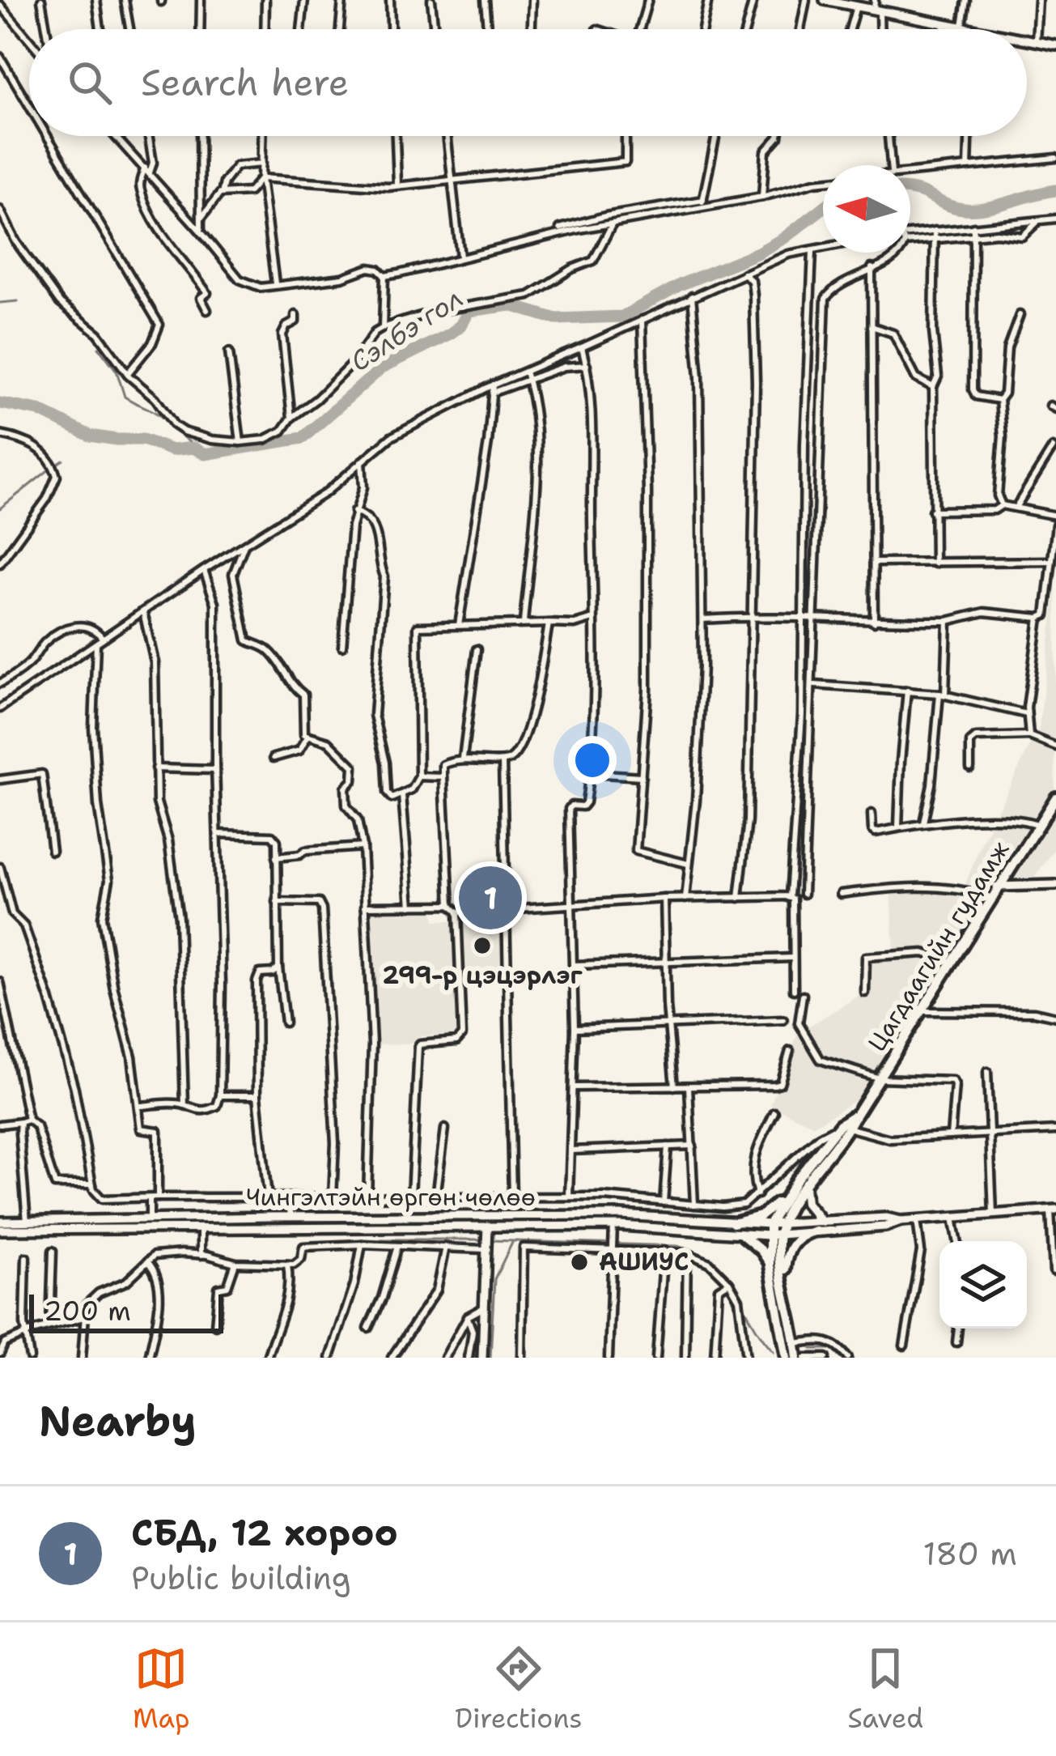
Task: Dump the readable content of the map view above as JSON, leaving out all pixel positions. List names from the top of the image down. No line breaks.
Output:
{"streets":{"main road":["Цагдаагийн гудамж","Чингэлтэйн өргөн чөлөө"]},"crossings":[["Цагдаагийн гудамж","Чингэлтэйн өргөн чөлөө"]],"water":["Сэлбэ гол"],"places":["299-р цэцэрлэг","АШИУС"],"scale_bar":"200 m","north":"left","page":{"search":"Search here","pins":"1","scale":"200 m","heading":"Nearby","list":[{"mark":"1","name":"СБД, 12 хороо","note":"Public building","value":"180 m"}],"nav":["Map","Directions","Saved"]}}
